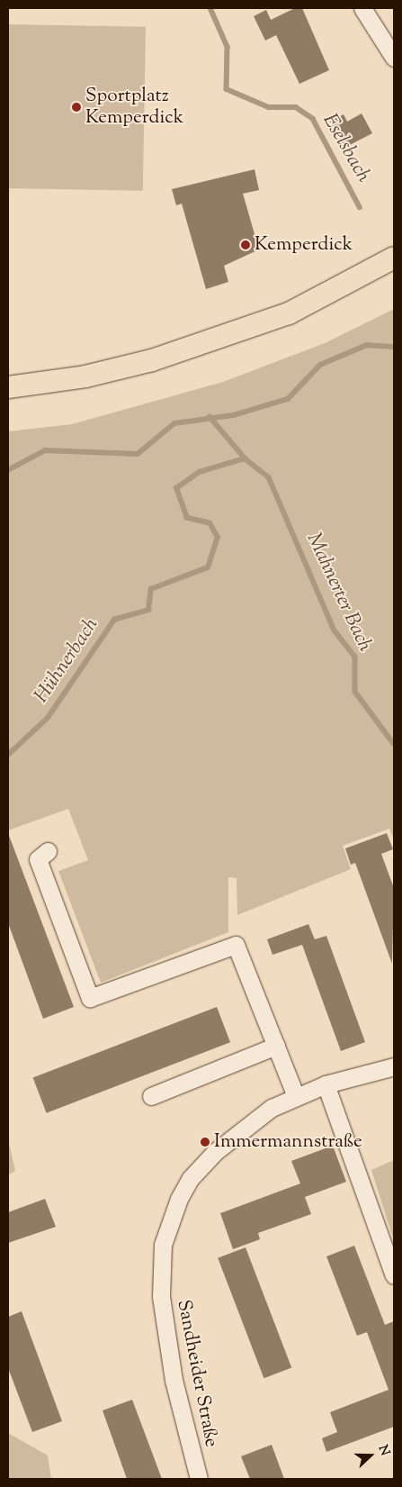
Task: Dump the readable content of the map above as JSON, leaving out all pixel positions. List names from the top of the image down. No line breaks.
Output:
{"streets":{"street":["Sandheider Straße"]},"water":["Eselsbach","Mahnerter Bach","Hühnerbach"],"places":["Sportplatz Kemperdick","Kemperdick","Immermannstraße"],"north":"right"}
